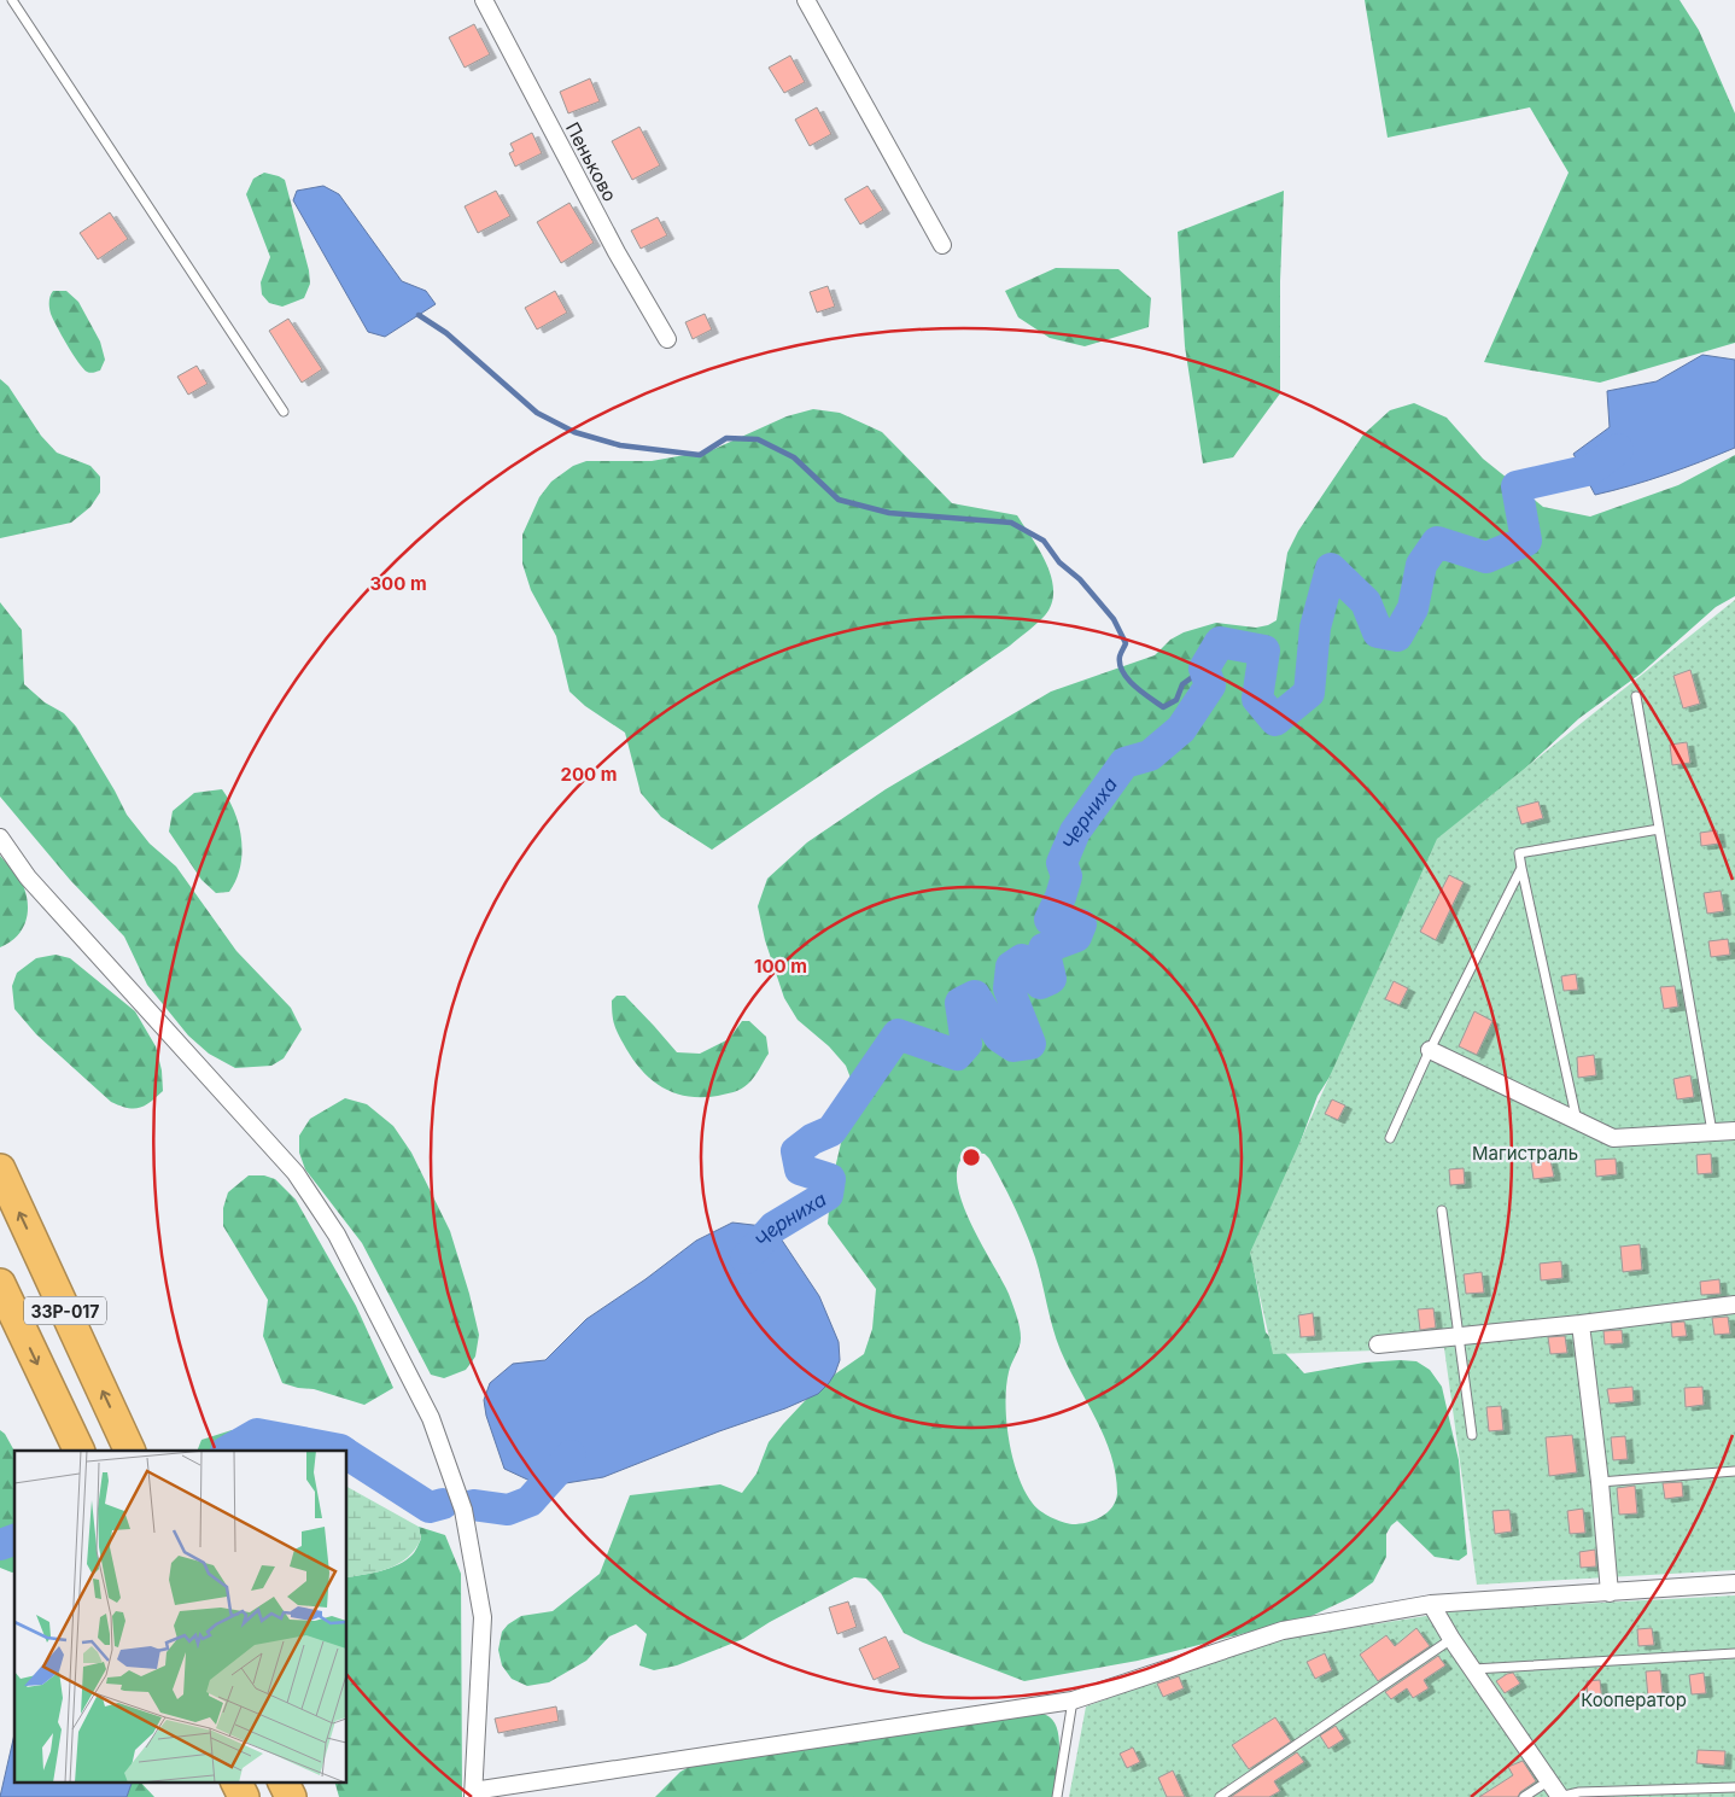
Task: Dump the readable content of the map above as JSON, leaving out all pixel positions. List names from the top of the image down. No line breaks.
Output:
{"streets":{"highway":["33Р-017"],"street":["Пеньково"]},"water":["Черниха"],"parks":["Магистраль","Кооператор"],"rings":["300 m","200 m","100 m"]}
